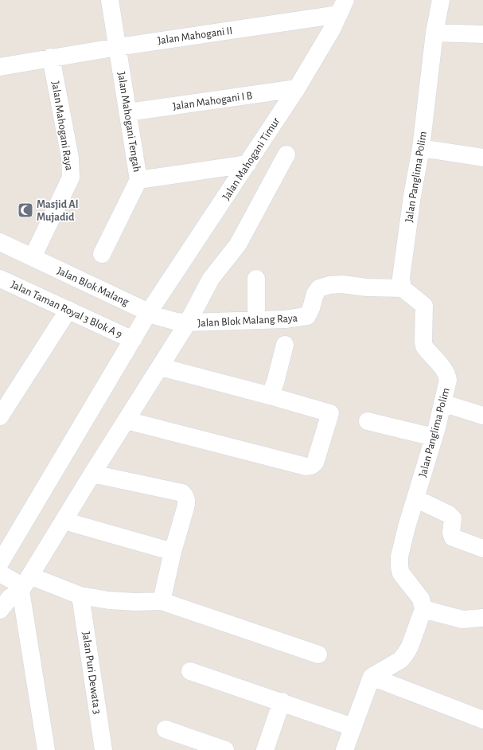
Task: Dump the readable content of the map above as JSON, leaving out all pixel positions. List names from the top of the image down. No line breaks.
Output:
{"streets":{"street":["Jalan Mahogani II","Jalan Mahogani I B","Jalan Mahogani Tengah","Jalan Mahogani Raya","Jalan Mahogani Timur","Jalan Panglima Polim","Jalan Blok Malang","Jalan Taman Royal 3 Blok A 9","Jalan Blok Malang Raya","Jalan Puri Dewata 3"]},"crossings":[["Jalan Mahogani II","Jalan Mahogani Tengah"],["Jalan Mahogani II","Jalan Mahogani Raya"],["Jalan Mahogani II","Jalan Mahogani Timur"],["Jalan Mahogani I B","Jalan Mahogani Tengah"],["Jalan Mahogani I B","Jalan Mahogani Timur"],["Jalan Mahogani Raya","Jalan Blok Malang"],["Jalan Mahogani Timur","Jalan Blok Malang"],["Jalan Mahogani Timur","Jalan Taman Royal 3 Blok A 9"],["Jalan Panglima Polim","Jalan Blok Malang Raya"],["Jalan Blok Malang","Jalan Blok Malang Raya"]],"places":{"mosque":["Masjid Al Mujadid"]}}
